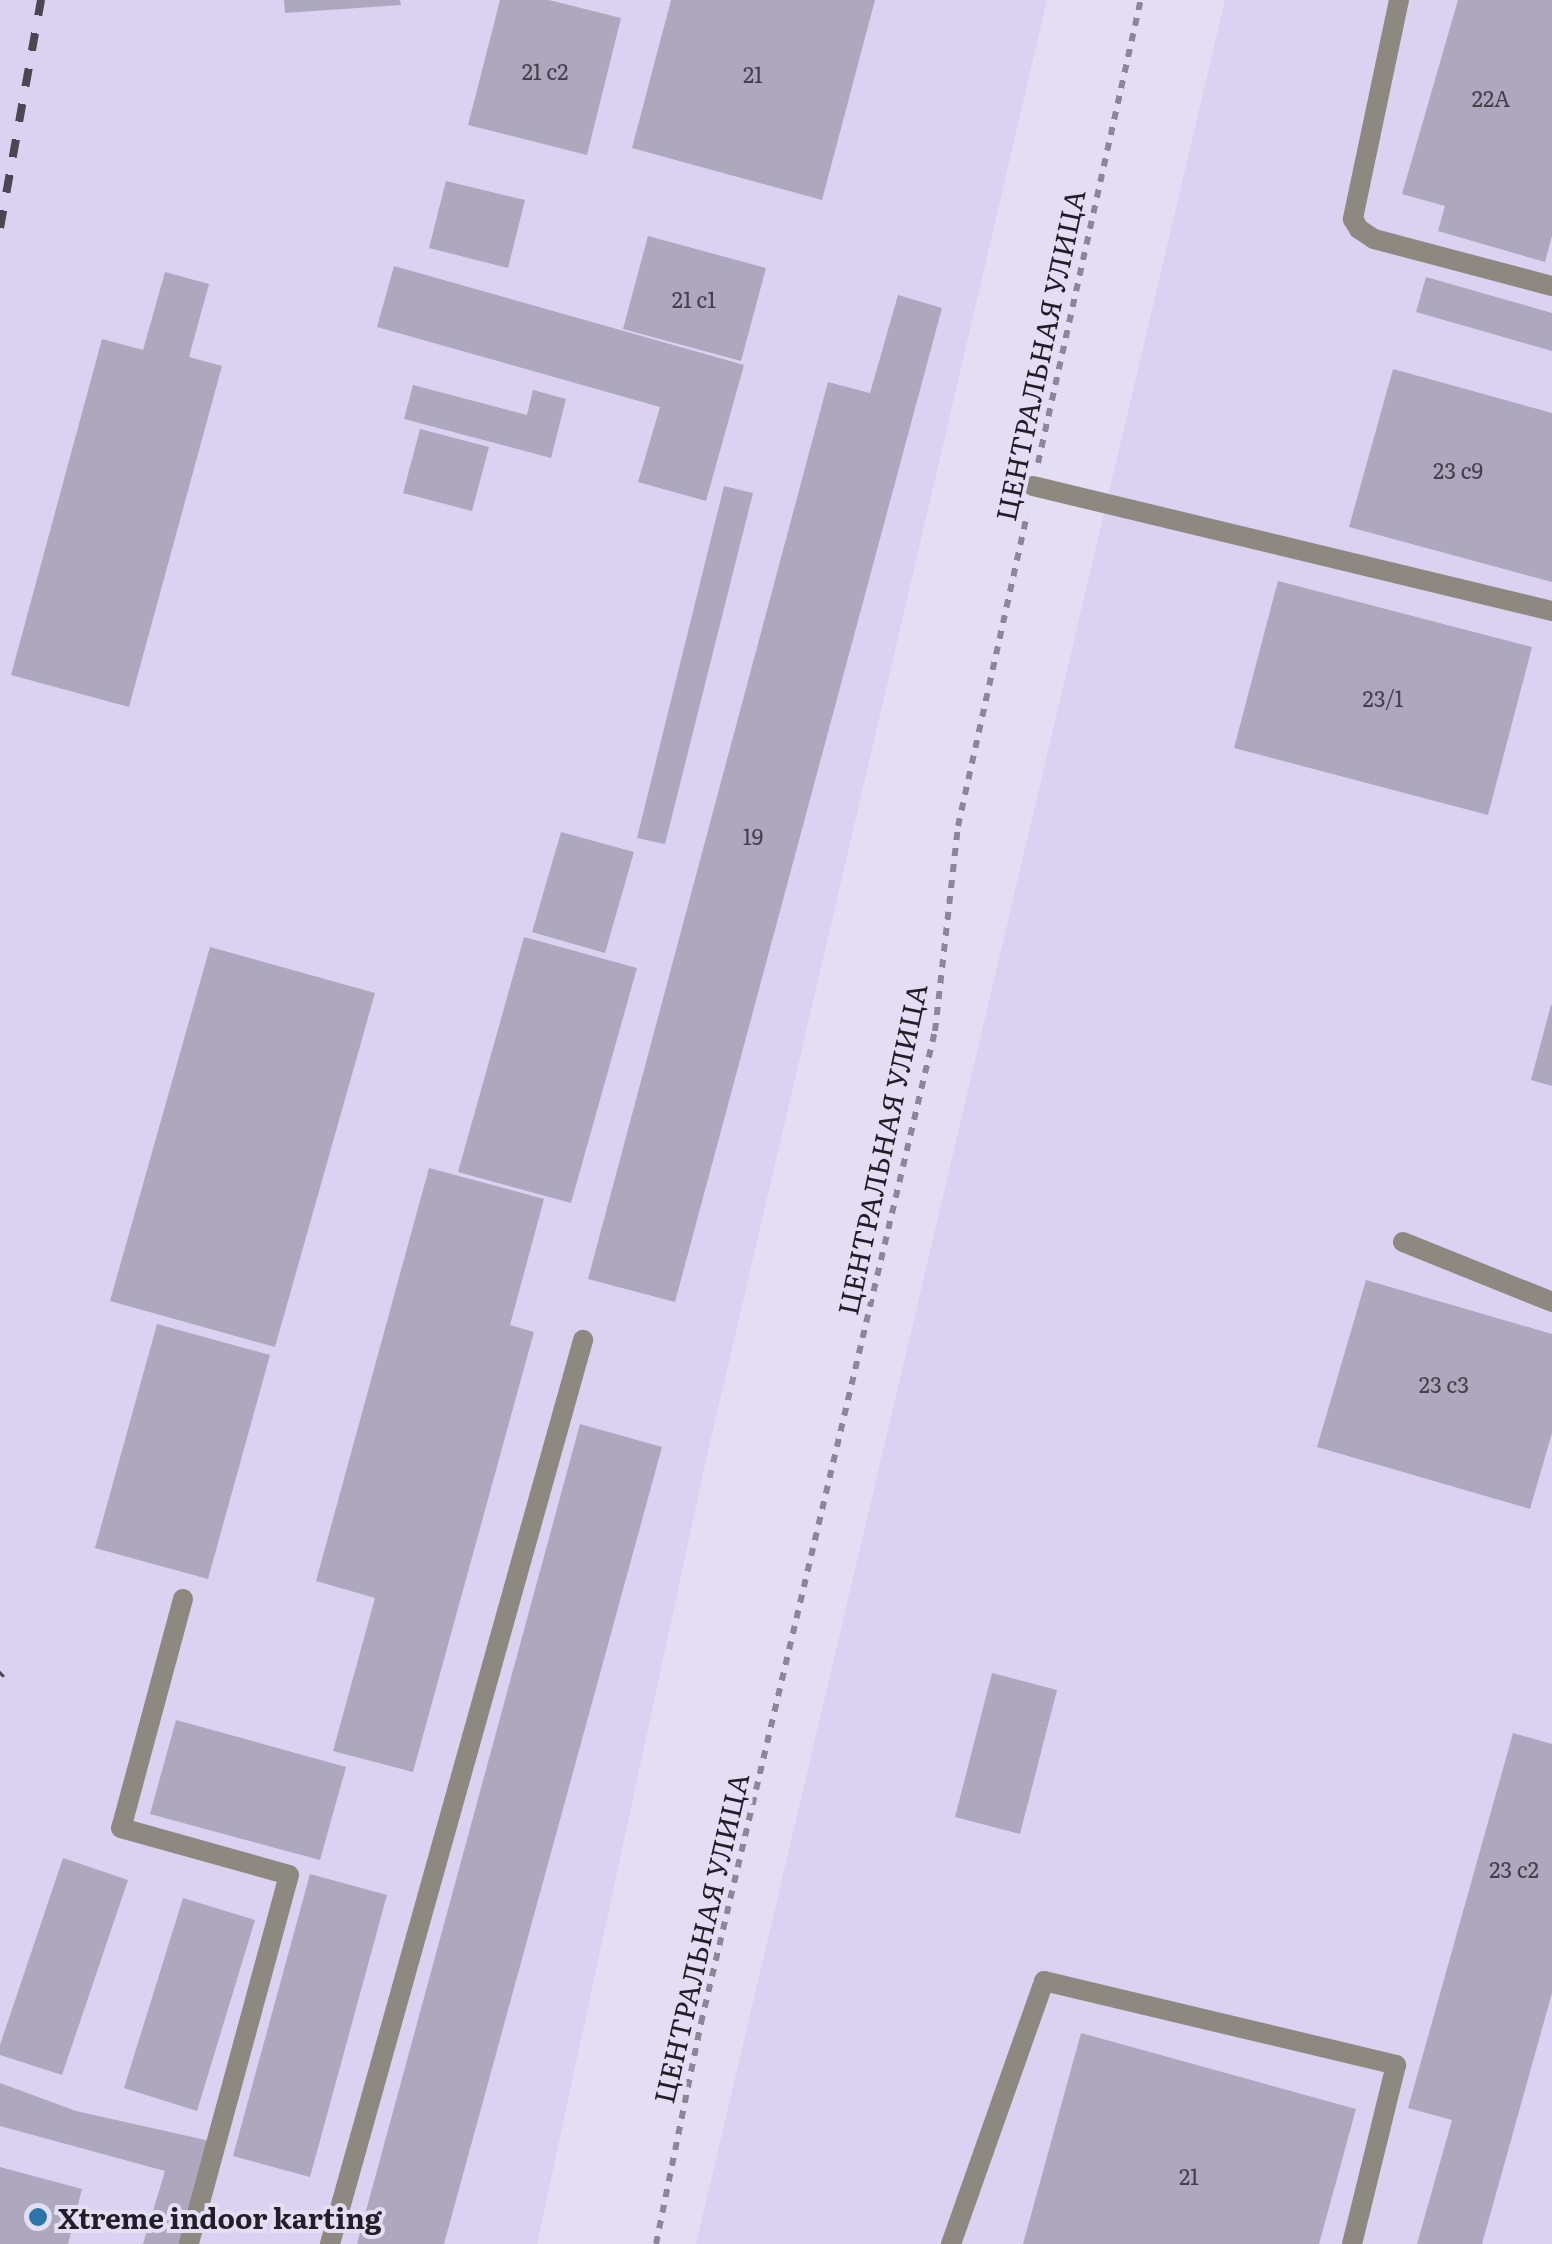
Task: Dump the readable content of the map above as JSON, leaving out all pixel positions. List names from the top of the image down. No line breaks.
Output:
{"streets":{"path":["ЦЕНТРАЛЬНАЯ УЛИЦА"]},"places":["Xtreme indoor karting"],"house_numbers":["21 с2","21","22А","21 с1","23 с9","23/1","19","23 с3","23 с2","21"]}
